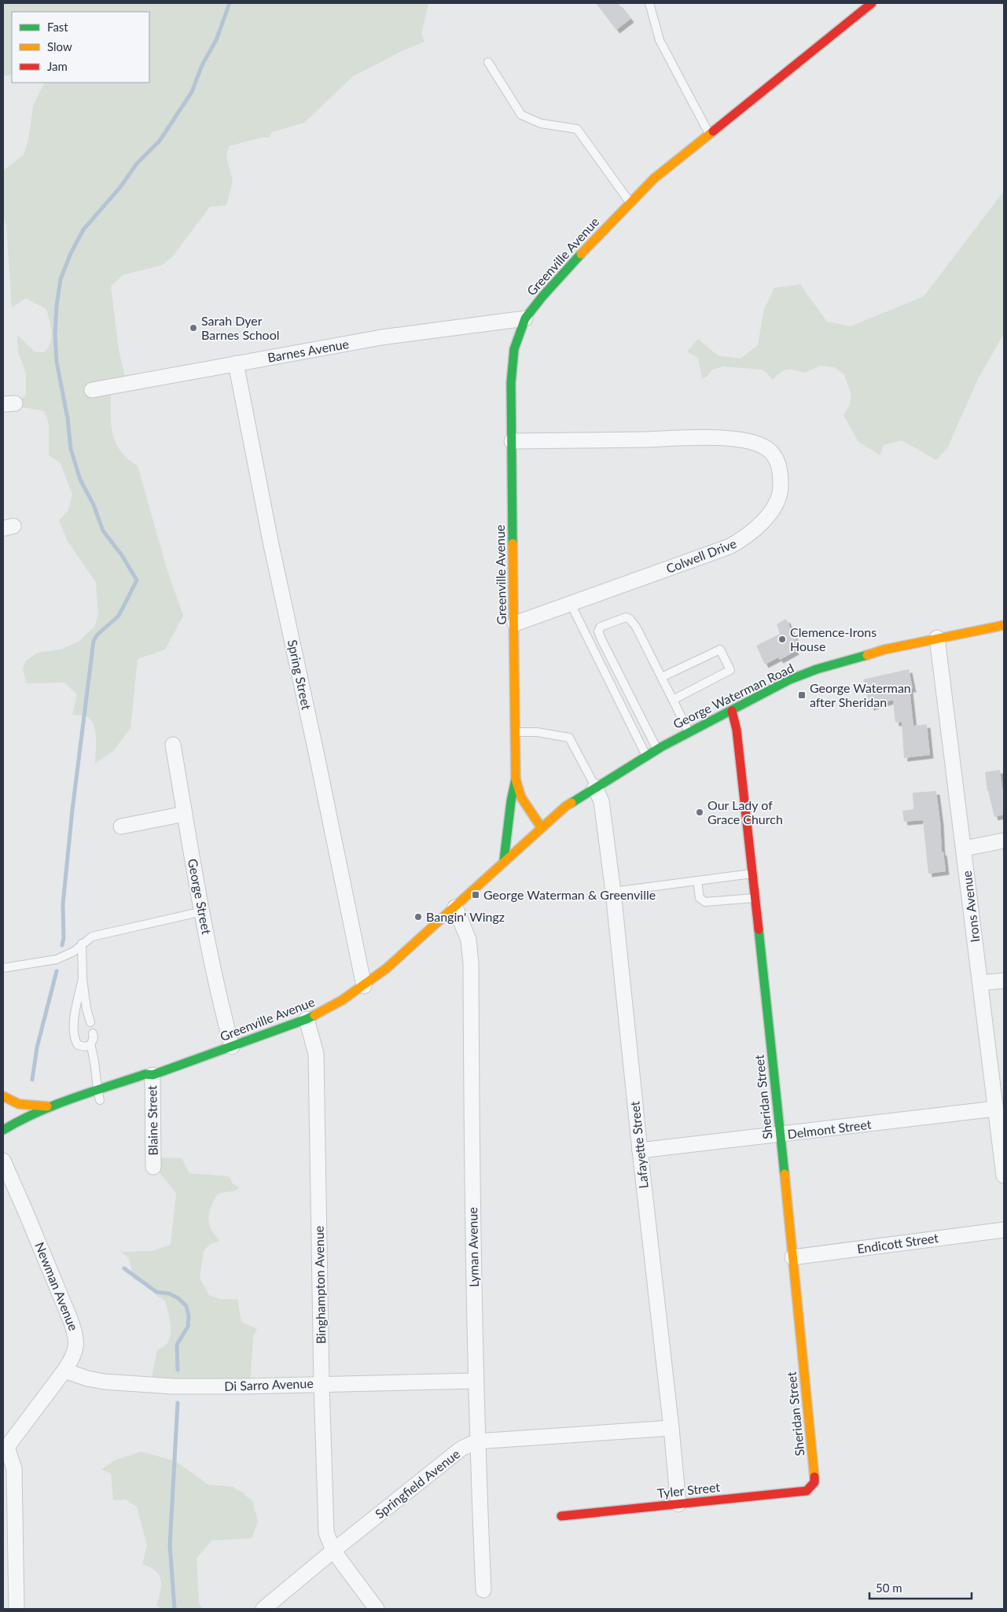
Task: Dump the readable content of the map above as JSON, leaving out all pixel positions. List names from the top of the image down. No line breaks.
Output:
{"streets":{"street":["Greenville Avenue","Barnes Avenue","Colwell Drive","Spring Street","George Waterman Road","George Street","Irons Avenue","Sheridan Street","Blaine Street","Delmont Street","Lafayette Street","Endicott Street","Lyman Avenue","Binghampton Avenue","Newman Avenue","Di Sarro Avenue","Springfield Avenue","Tyler Street"]},"crossings":[["Greenville Avenue","Barnes Avenue"],["Greenville Avenue","Colwell Drive"],["Greenville Avenue","Spring Street"],["Greenville Avenue","George Waterman Road"],["Greenville Avenue","George Street"],["Greenville Avenue","Blaine Street"],["Greenville Avenue","Lyman Avenue"],["Greenville Avenue","Binghampton Avenue"],["Barnes Avenue","Spring Street"],["George Waterman Road","Irons Avenue"],["George Waterman Road","Sheridan Street"],["George Waterman Road","Lafayette Street"],["Irons Avenue","Delmont Street"],["Sheridan Street","Delmont Street"],["Sheridan Street","Endicott Street"],["Sheridan Street","Tyler Street"],["Delmont Street","Lafayette Street"],["Lafayette Street","Springfield Avenue"],["Lafayette Street","Tyler Street"],["Lyman Avenue","Di Sarro Avenue"],["Lyman Avenue","Springfield Avenue"],["Binghampton Avenue","Di Sarro Avenue"],["Binghampton Avenue","Springfield Avenue"],["Newman Avenue","Di Sarro Avenue"]],"places":{"other":["Sarah Dyer Barnes School","Clemence-Irons House","Our Lady of Grace Church","Bangin' Wingz"],"transit":["George Waterman after Sheridan","George Waterman & Greenville"]},"legend":["Fast","Slow","Jam"],"scale_bar":"50 m"}
